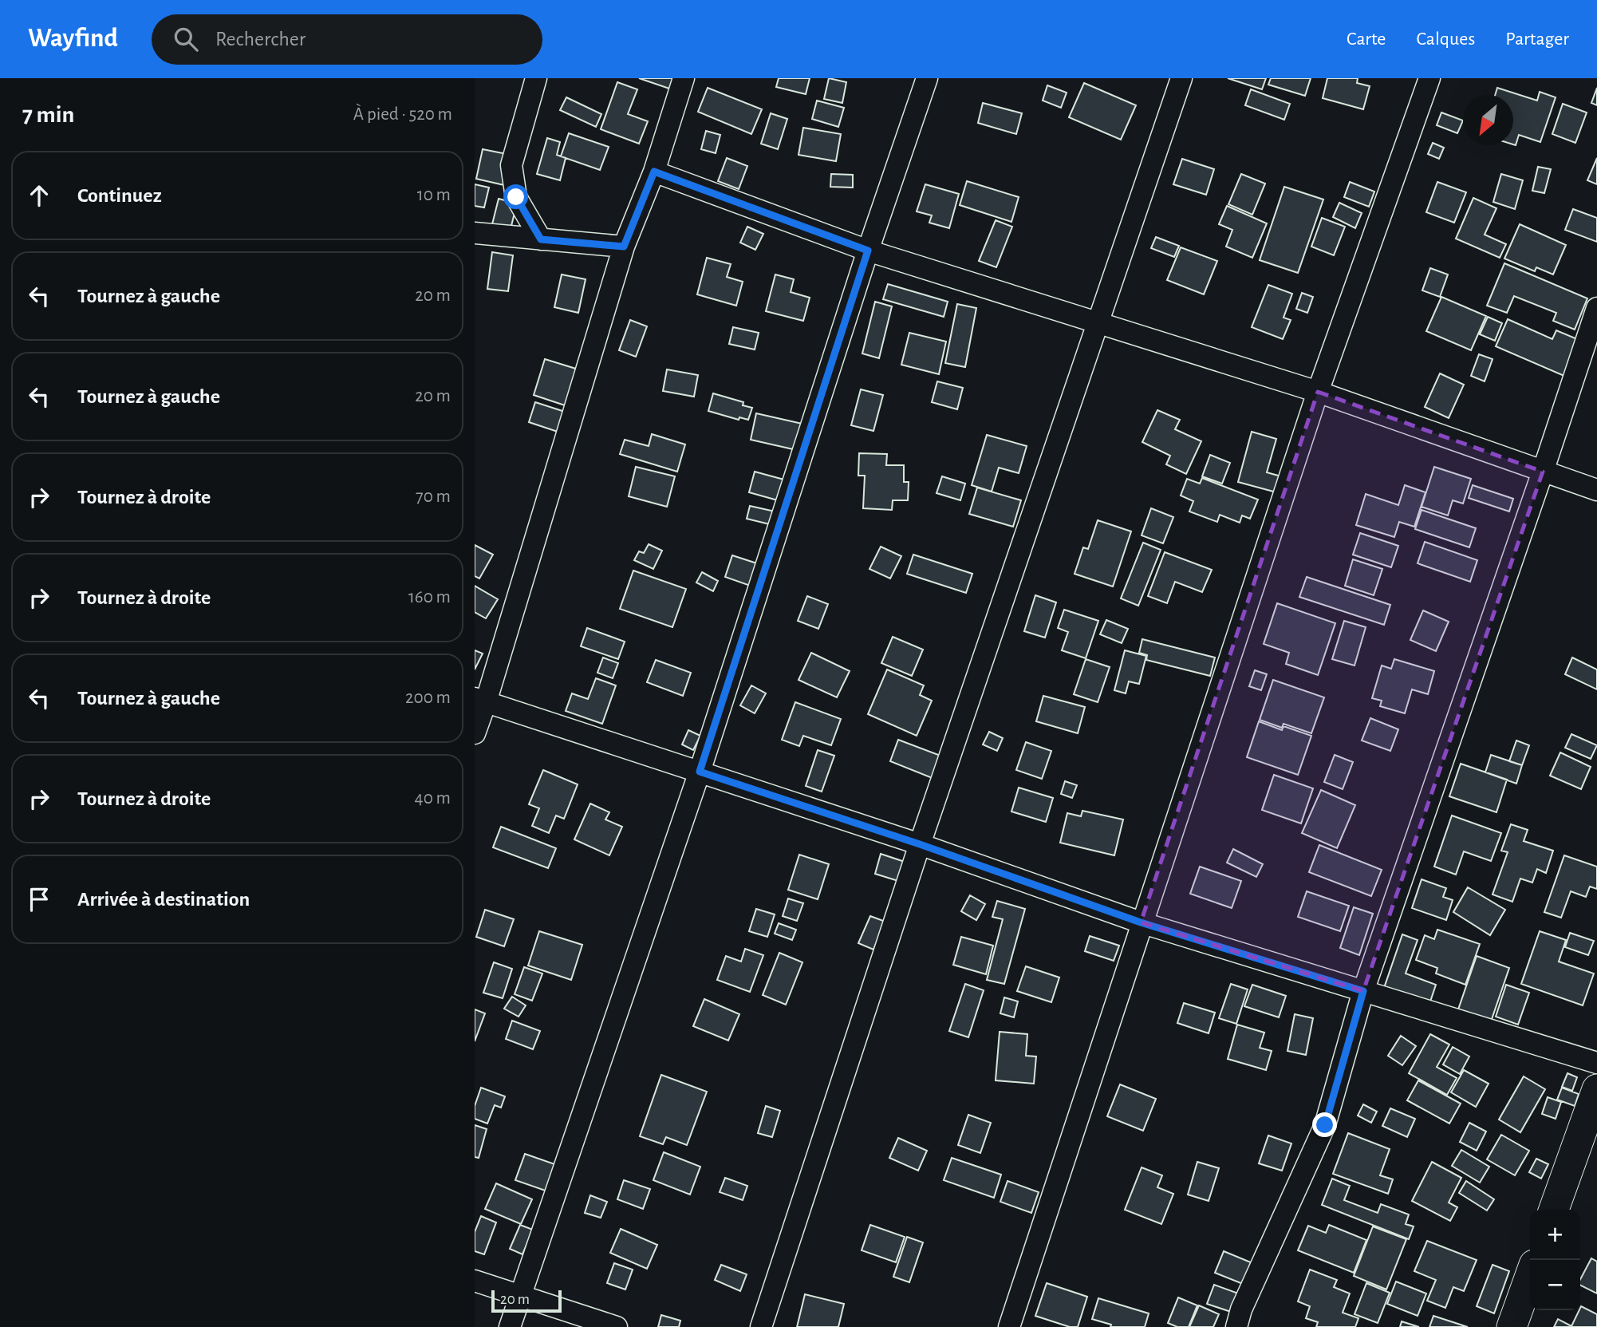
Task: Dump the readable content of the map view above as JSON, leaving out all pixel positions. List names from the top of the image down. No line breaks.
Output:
{"scale_bar":"20 m","north":"bottom left","page":{"header":"Wayfind","search":"Rechercher","nav":["Carte","Calques","Partager"],"heading":["7 min","À pied · 520 m"],"list":[["Continuez","10 m"],["Tournez à gauche","20 m"],["Tournez à gauche","20 m"],["Tournez à droite","70 m"],["Tournez à droite","160 m"],["Tournez à gauche","200 m"],["Tournez à droite","40 m"],"Arrivée à destination"],"map_buttons":["+","−"],"scale":"20 m"}}
